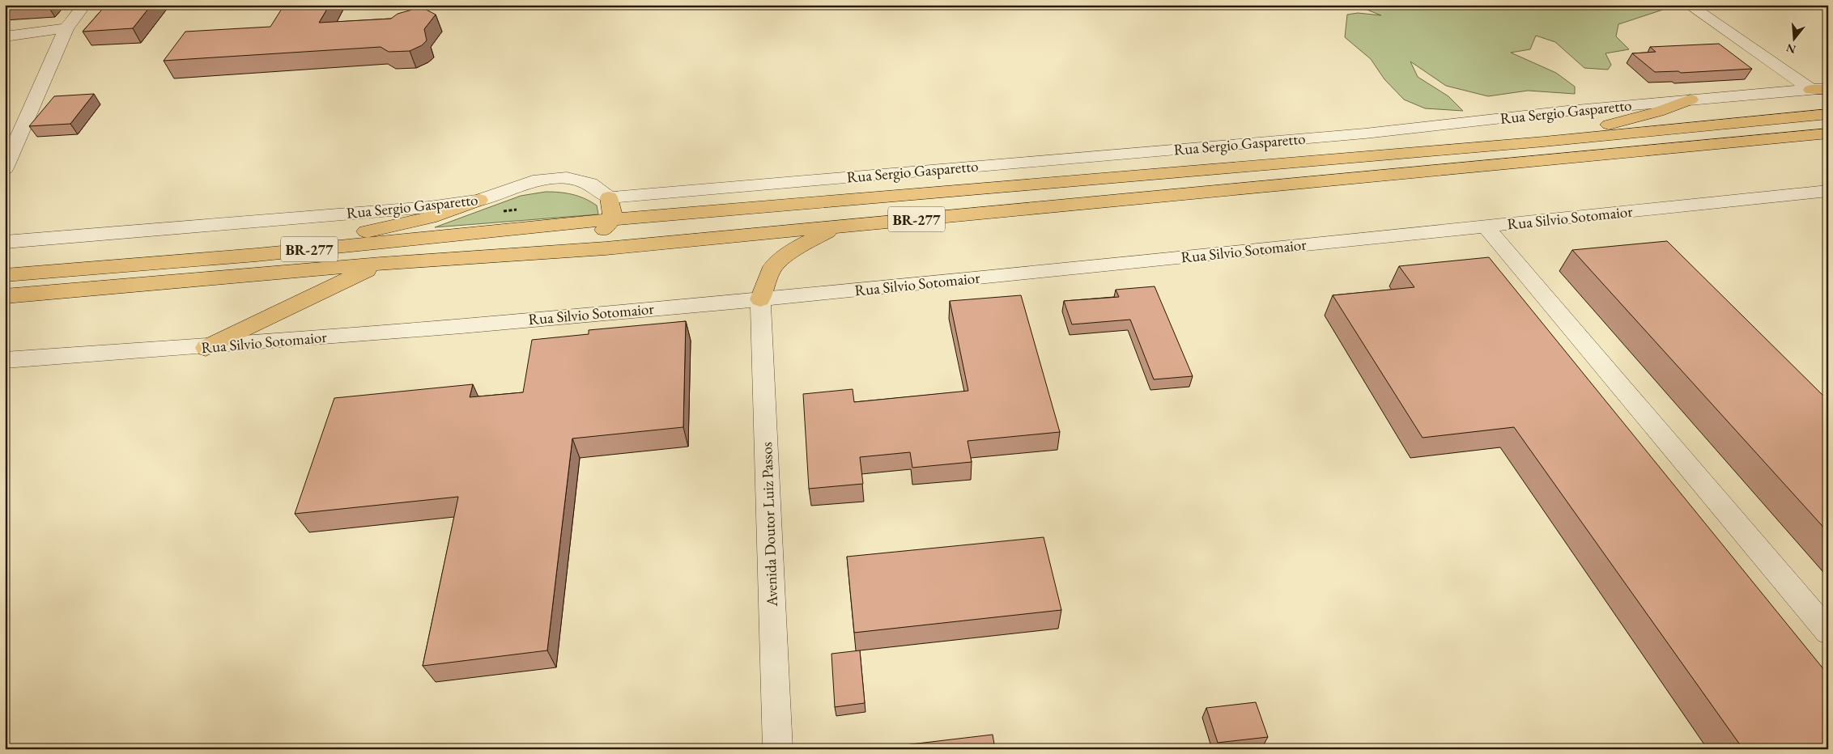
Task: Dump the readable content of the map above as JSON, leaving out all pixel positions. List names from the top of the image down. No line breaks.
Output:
{"streets":{"highway":["BR-277"],"street":["Rua Sergio Gasparetto","Rua Silvio Sotomaior","Avenida Doutor Luiz Passos"]},"crossings":[["Rua Silvio Sotomaior","Avenida Doutor Luiz Passos"]],"north":"bottom"}
